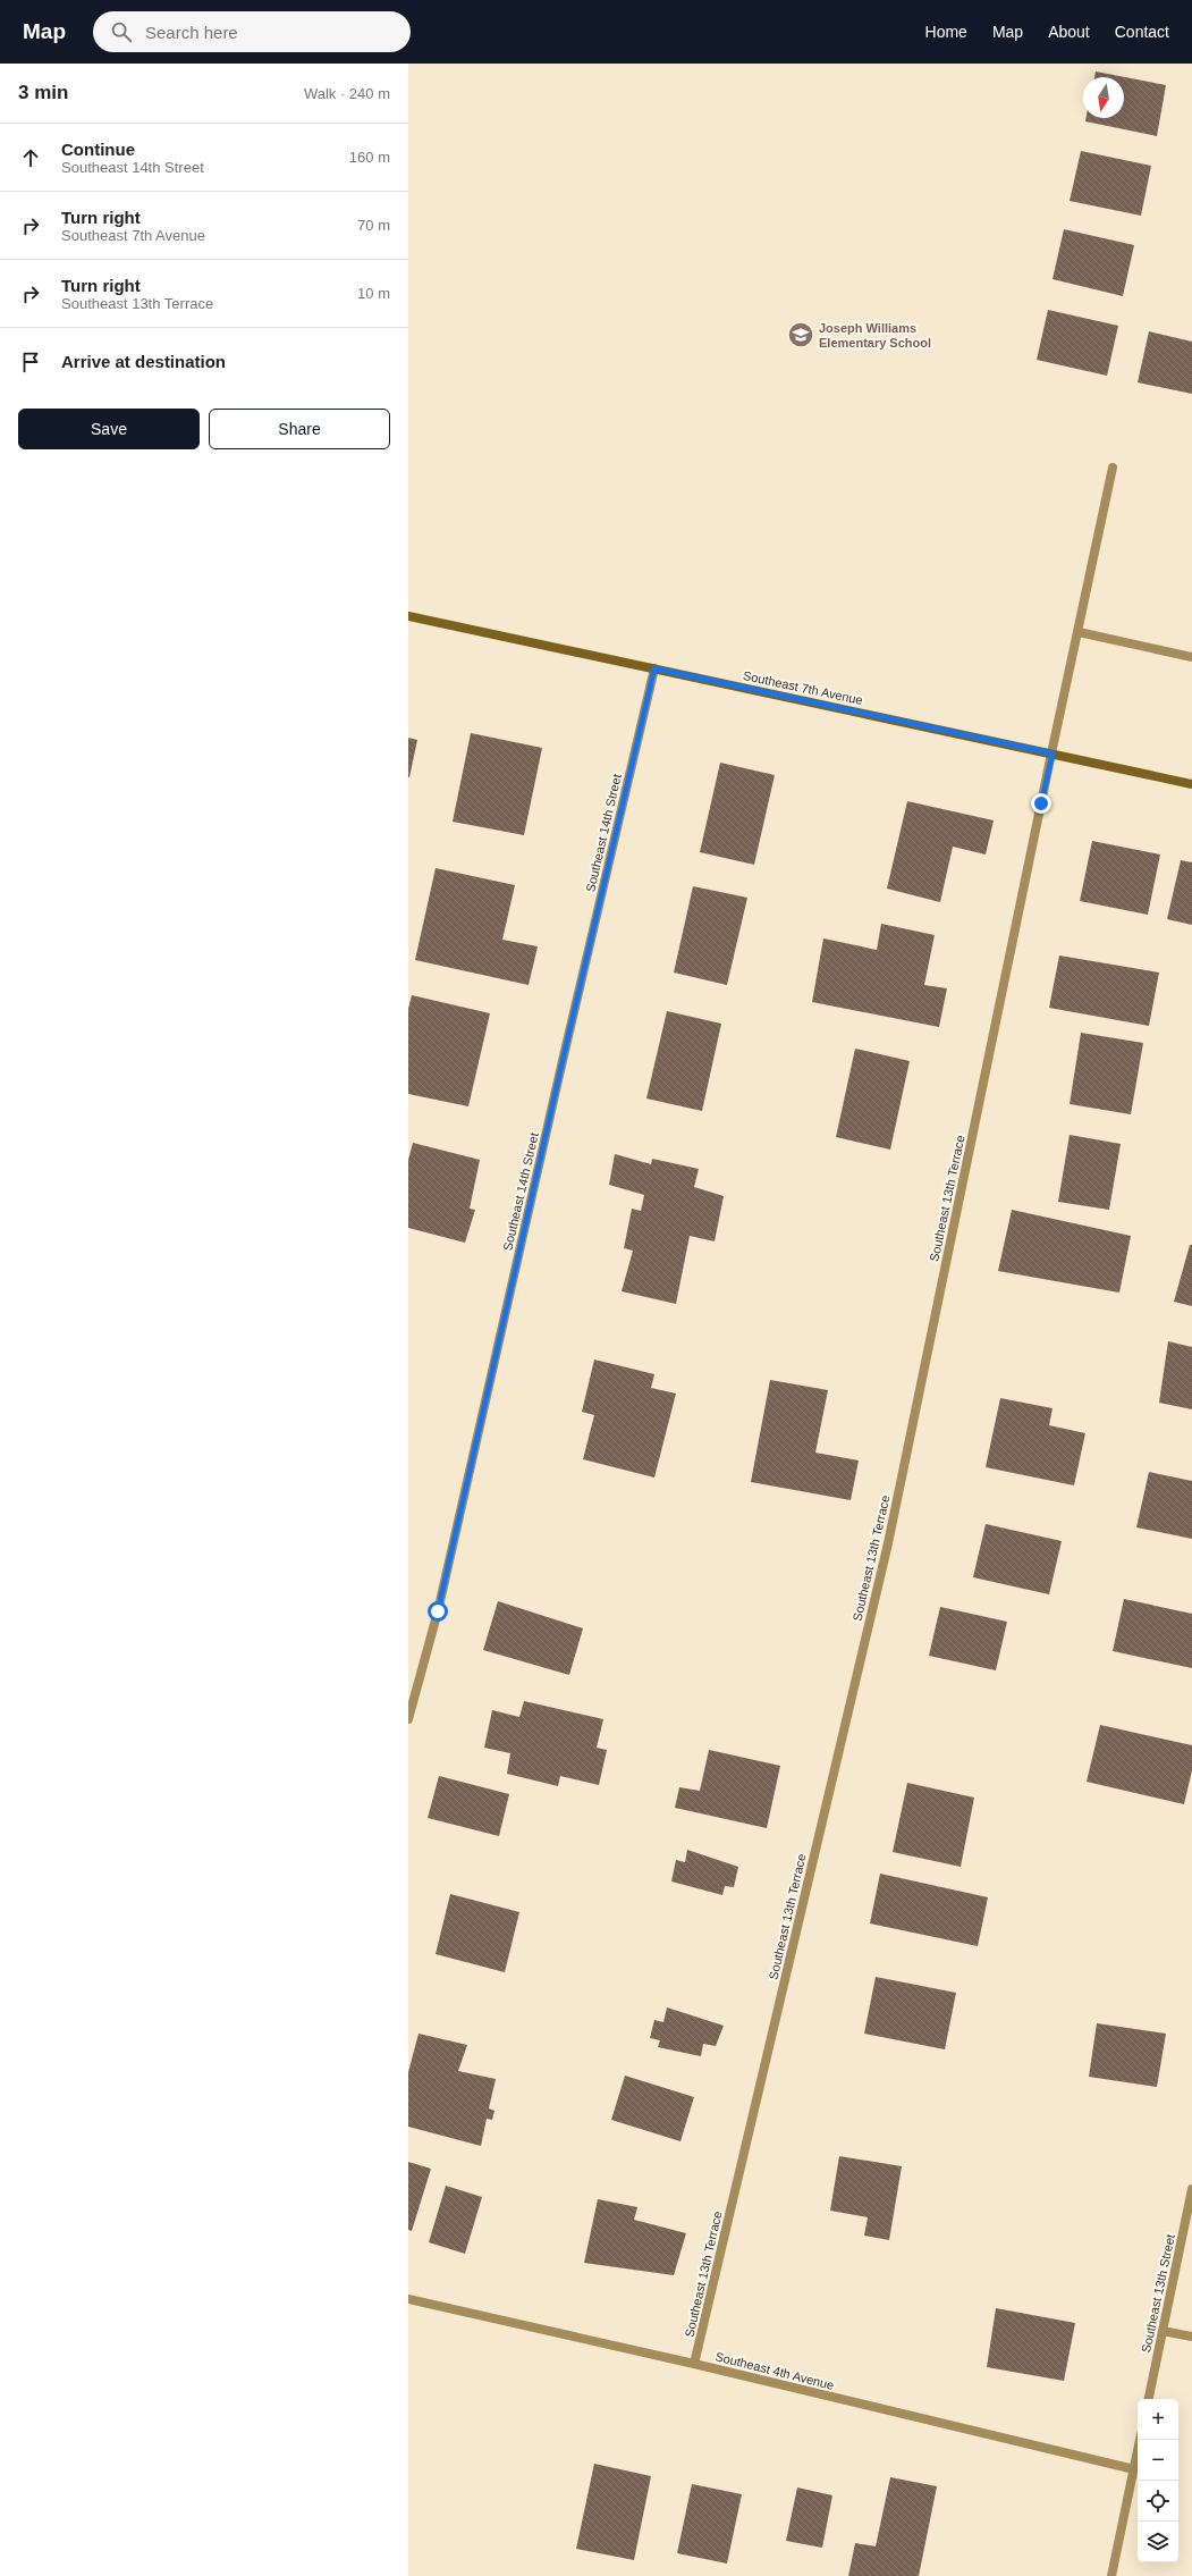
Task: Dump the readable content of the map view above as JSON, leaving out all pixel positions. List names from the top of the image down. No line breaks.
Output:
{"streets":{"street":["Southeast 7th Avenue","Southeast 14th Street","Southeast 13th Terrace","Southeast 13th Street","Southeast 4th Avenue"]},"crossings":[["Southeast 7th Avenue","Southeast 14th Street"],["Southeast 7th Avenue","Southeast 13th Terrace"],["Southeast 13th Terrace","Southeast 4th Avenue"]],"places":{"school or university":["Joseph Williams Elementary School"]},"north":"bottom","page":{"header":"Map","search":"Search here","nav":["Home","Map","About","Contact"],"heading":["3 min","Walk · 240 m"],"list":[["Continue","Southeast 14th Street","160 m"],["Turn right","Southeast 7th Avenue","70 m"],["Turn right","Southeast 13th Terrace","10 m"],"Arrive at destination"],"buttons":["Save","Share"],"map_buttons":["+","−"]}}
